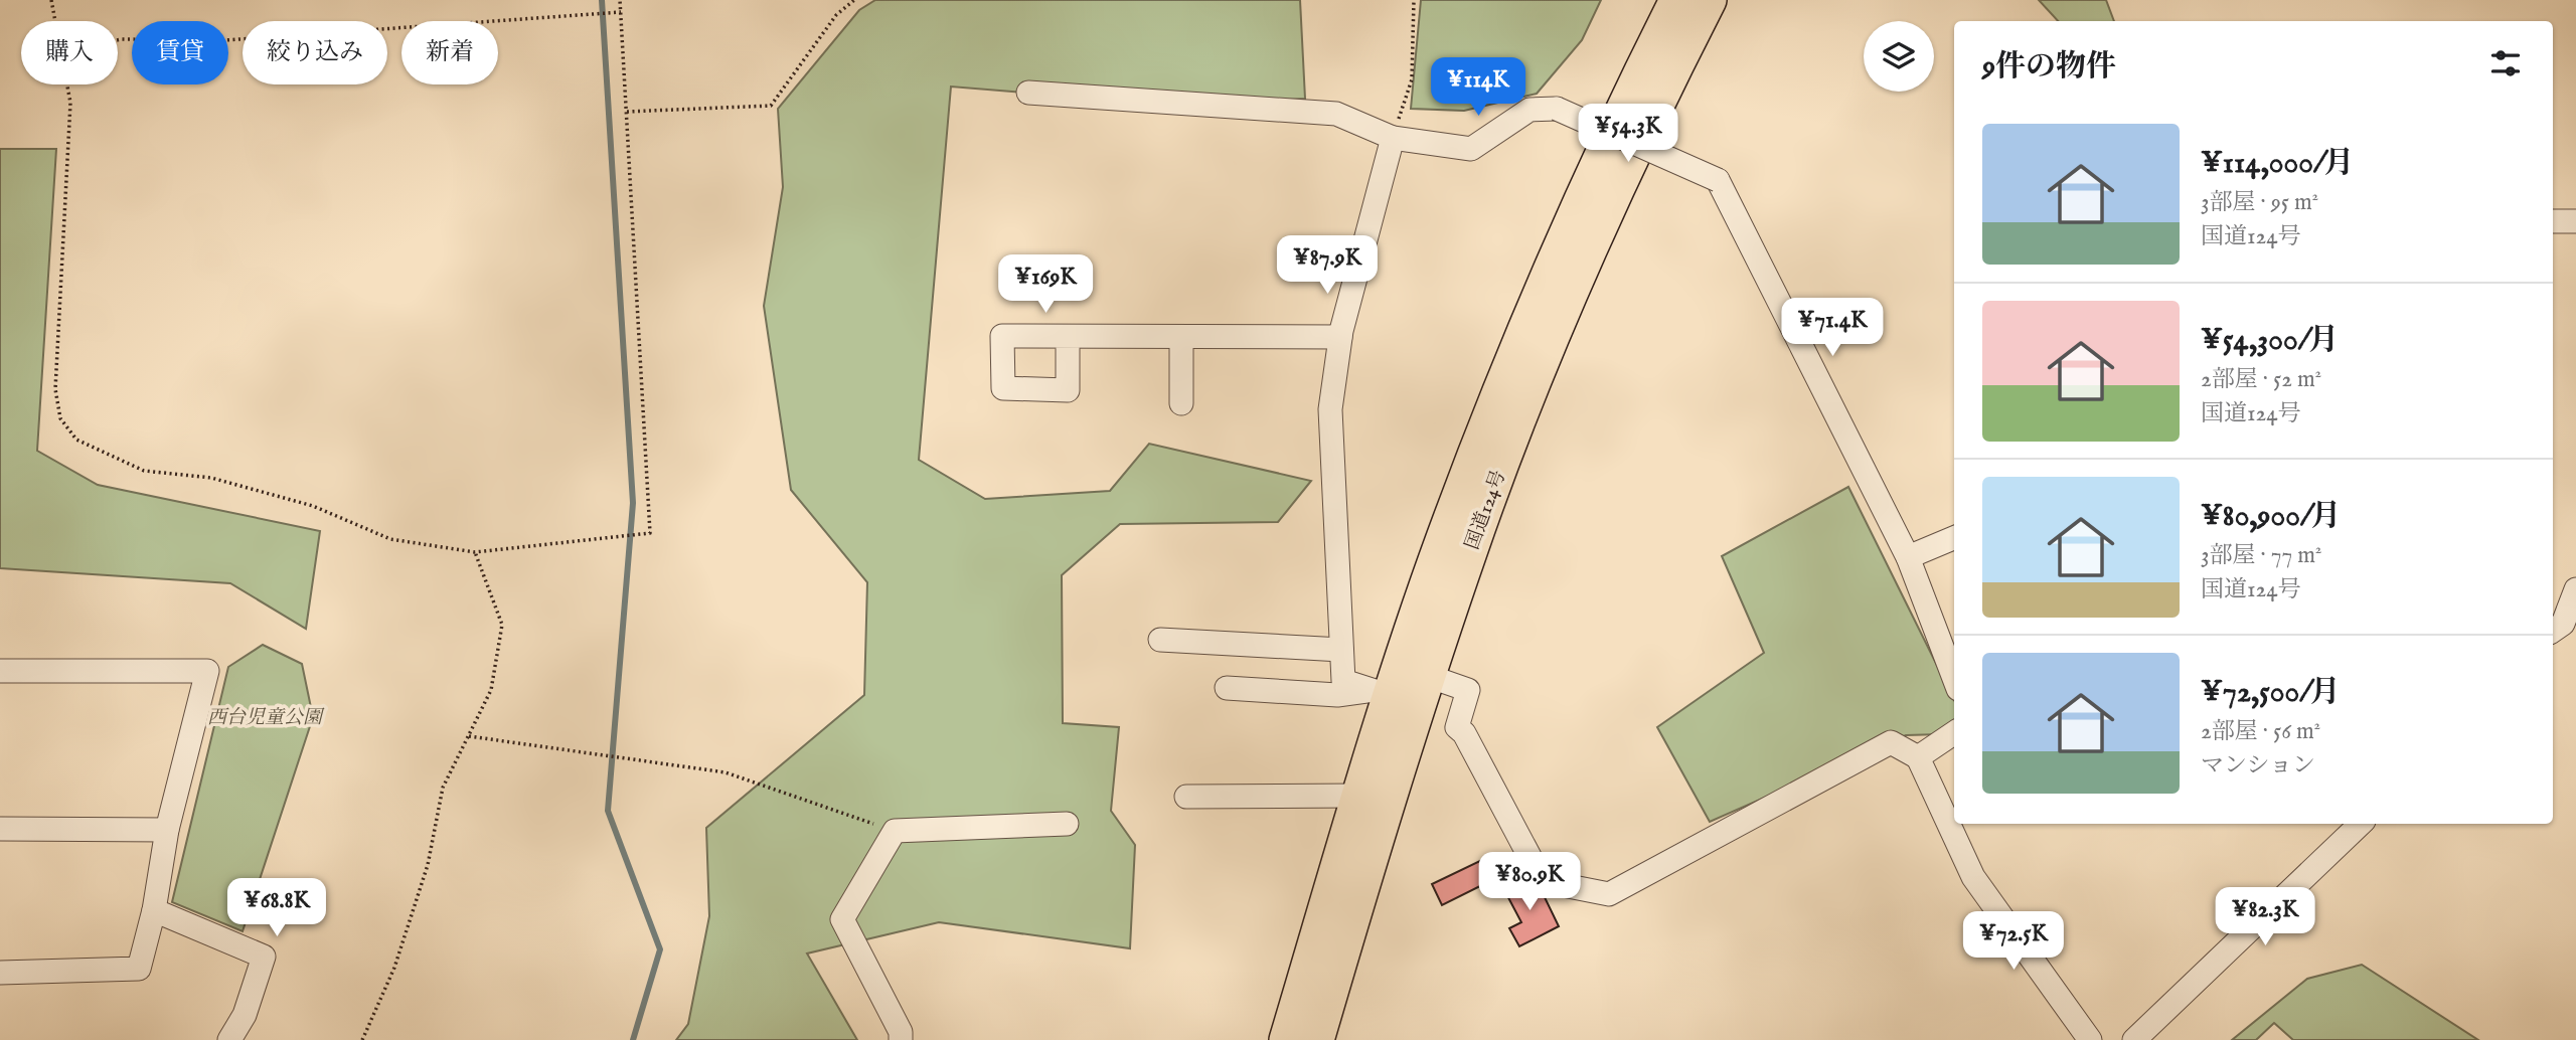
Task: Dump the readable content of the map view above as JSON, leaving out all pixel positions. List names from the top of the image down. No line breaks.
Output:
{"streets":{"highway":["国道124号"]},"parks":["西台児童公園"],"page":{"chip":["購入","賃貸","絞り込み","新着"],"heading":"9件の物件","price":["¥114K","¥54.3K","¥87.9K","¥169K","¥71.4K","¥80.9K","¥68.8K","¥82.3K","¥72.5K"],"list":[{"name":"¥114,000/月","note":"3部屋 · 95 m² · 国道124号"},{"name":"¥54,300/月","note":"2部屋 · 52 m² · 国道124号"},{"name":"¥80,900/月","note":"3部屋 · 77 m² · 国道124号"},{"name":"¥72,500/月","note":"2部屋 · 56 m² · マンション"}]}}
